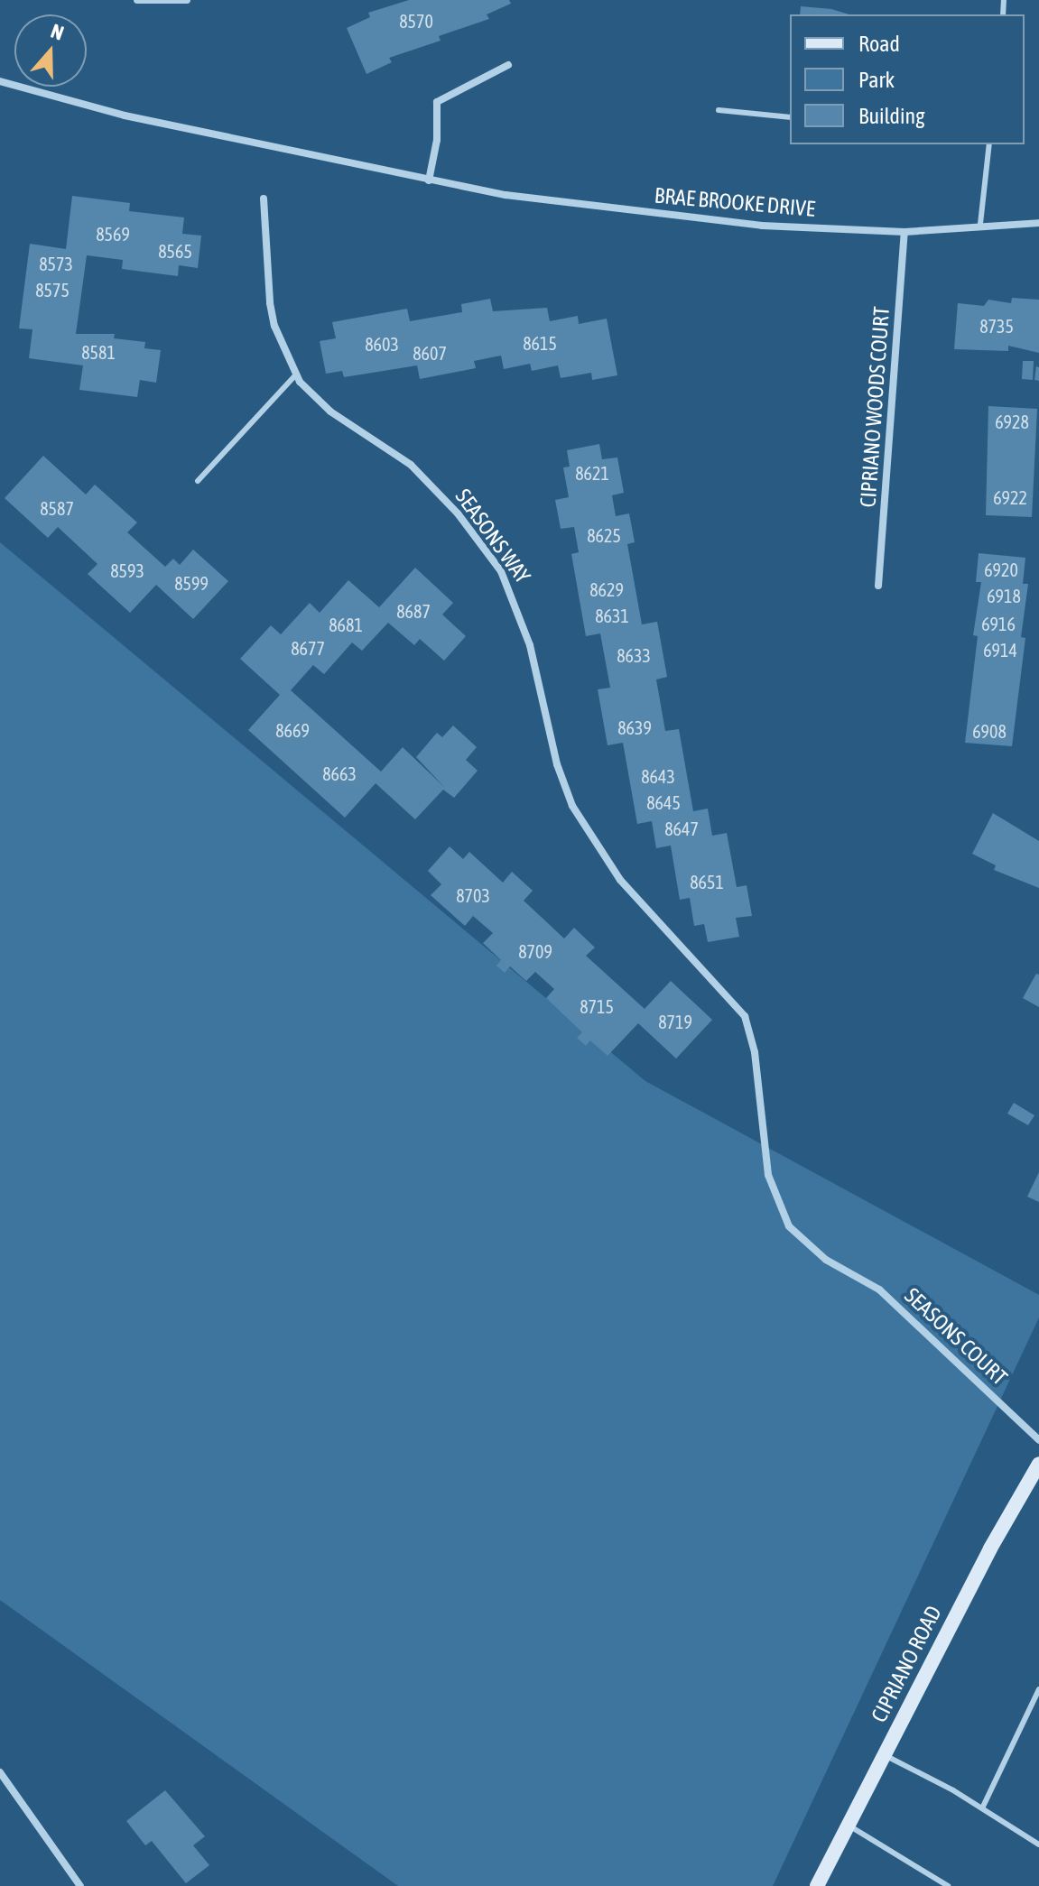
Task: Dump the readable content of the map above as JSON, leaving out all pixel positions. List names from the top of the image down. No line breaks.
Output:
{"streets":{"street":["BRAE BROOKE DRIVE","CIPRIANO WOODS COURT","SEASONS WAY","SEASONS COURT","CIPRIANO ROAD"]},"crossings":[["BRAE BROOKE DRIVE","CIPRIANO WOODS COURT"],["SEASONS WAY","SEASONS COURT"]],"house_numbers":["8570","8569","8565","8573","8575","8735","8615","8603","8581","8607","6928","8621","6922","8587","8625","6920","8593","8599","8629","6918","8687","8631","6916","8681","8677","6914","8633","8639","8669","6908","8663","8643","8645","8647","8651","8703","8709","8715","8719"],"legend":["Road","Park","Building"],"north":"top"}
